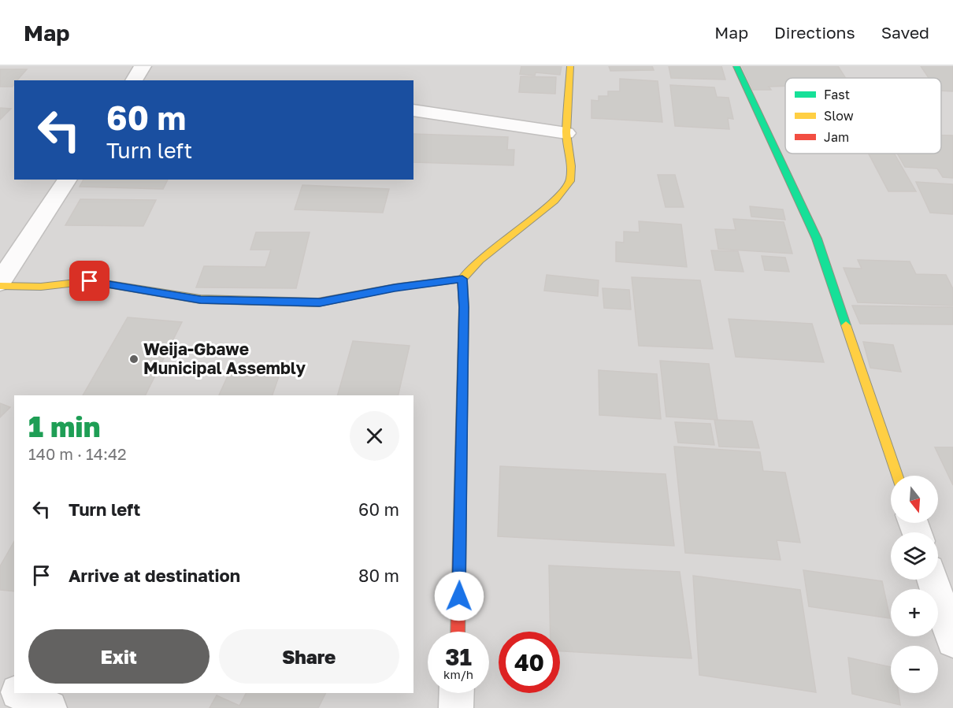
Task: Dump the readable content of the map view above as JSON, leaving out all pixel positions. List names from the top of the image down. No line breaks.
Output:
{"places":["Weija-Gbawe Municipal Assembly"],"legend":["Fast","Slow","Jam"],"north":"bottom","page":{"header":"Map","nav":["Map","Directions","Saved"],"turn":["60 m","Turn left"],"heading":["1 min","140 m · 14:42"],"map_buttons":["+","−"],"list":[{"name":"Turn left","value":"60 m"},{"name":"Arrive at destination","value":"80 m"}],"buttons":["Exit","Share"],"speed":"31 km/h","limit":"40"}}
